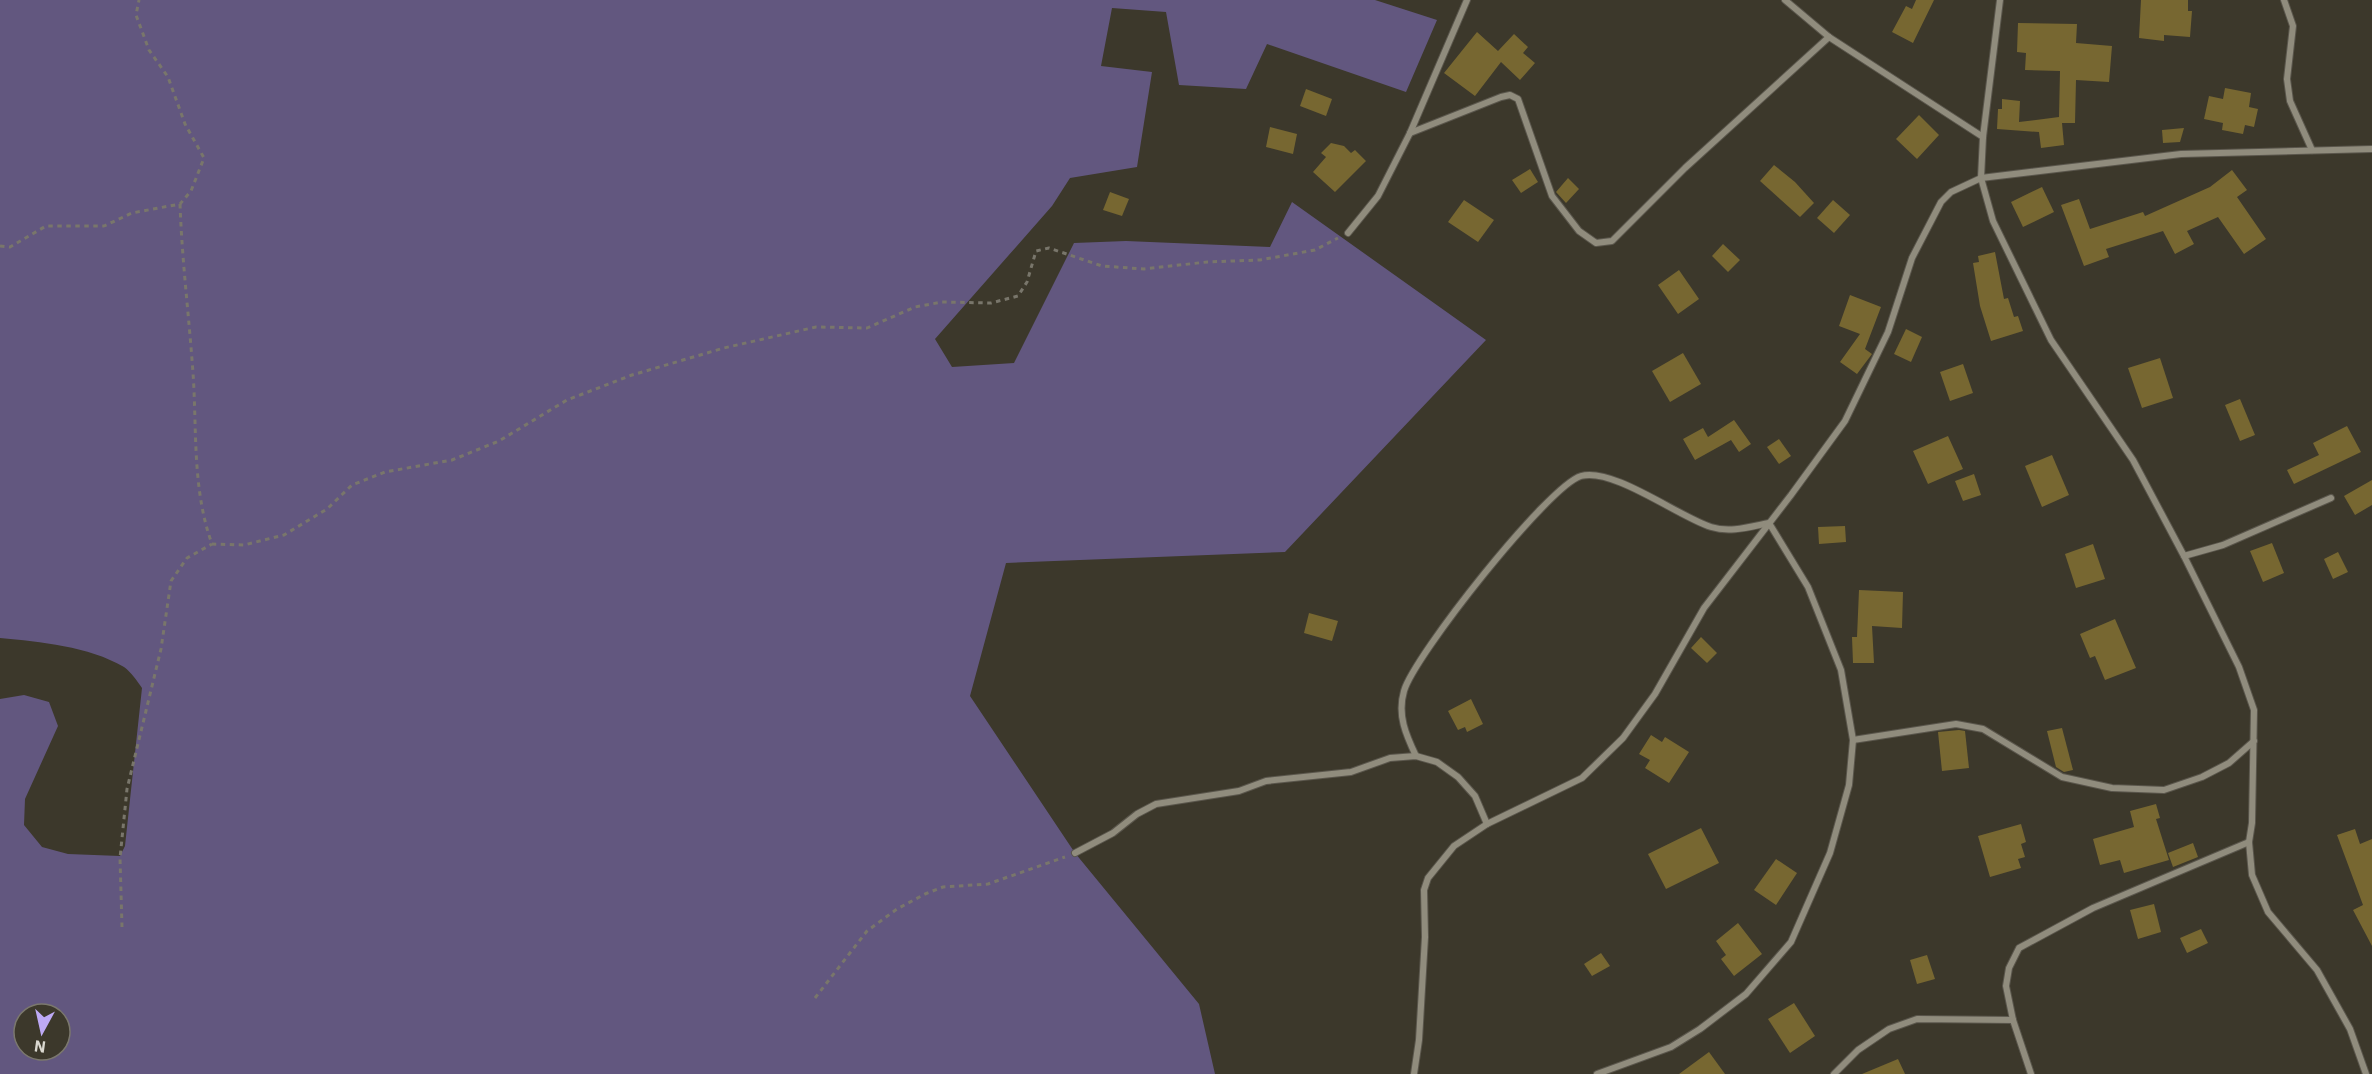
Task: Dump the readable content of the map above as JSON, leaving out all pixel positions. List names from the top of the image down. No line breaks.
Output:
{"north":"bottom"}
